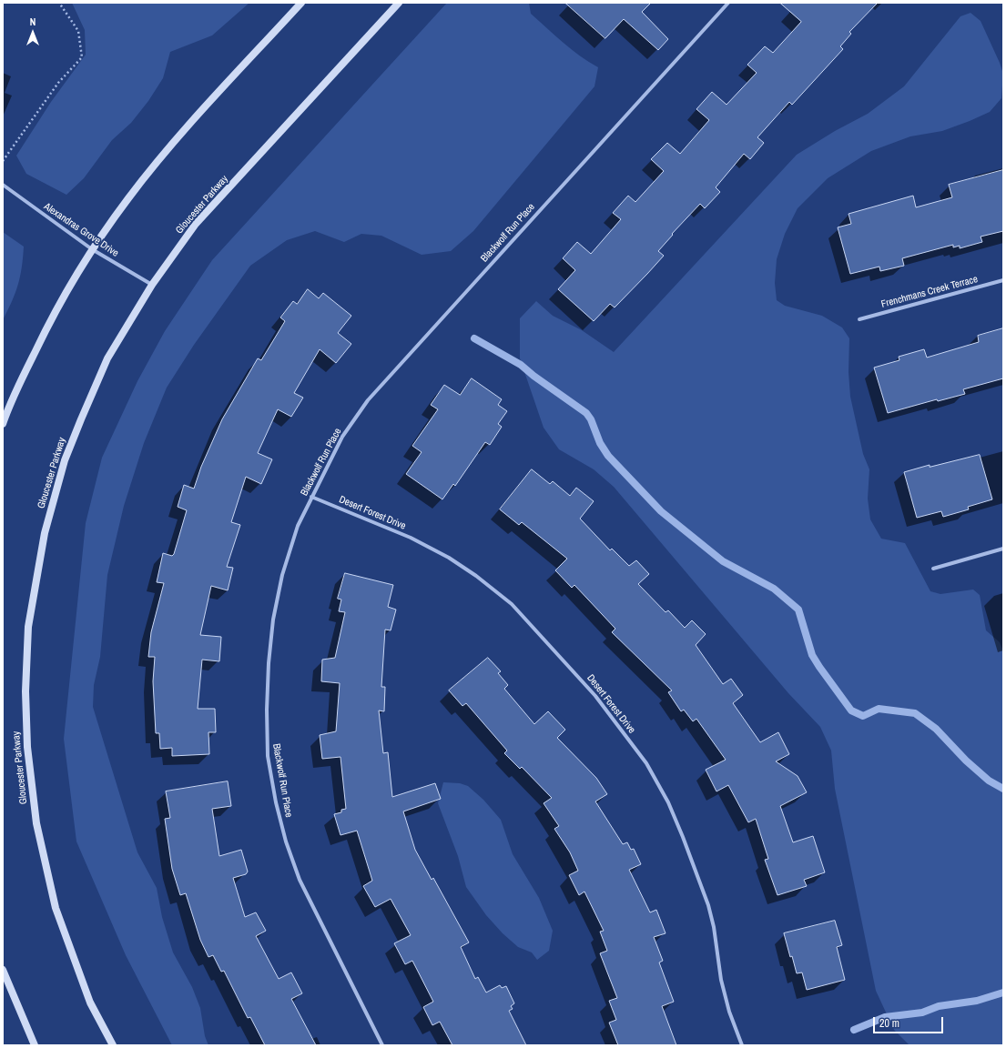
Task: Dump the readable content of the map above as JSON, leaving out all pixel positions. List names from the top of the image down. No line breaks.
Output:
{"streets":{"main road":["Gloucester Parkway"],"street":["Alexandras Grove Drive","Blackwolf Run Place","Frenchmans Creek Terrace","Desert Forest Drive"]},"crossings":[["Gloucester Parkway","Alexandras Grove Drive"],["Blackwolf Run Place","Desert Forest Drive"]],"scale_bar":"20 m","north":"top"}
